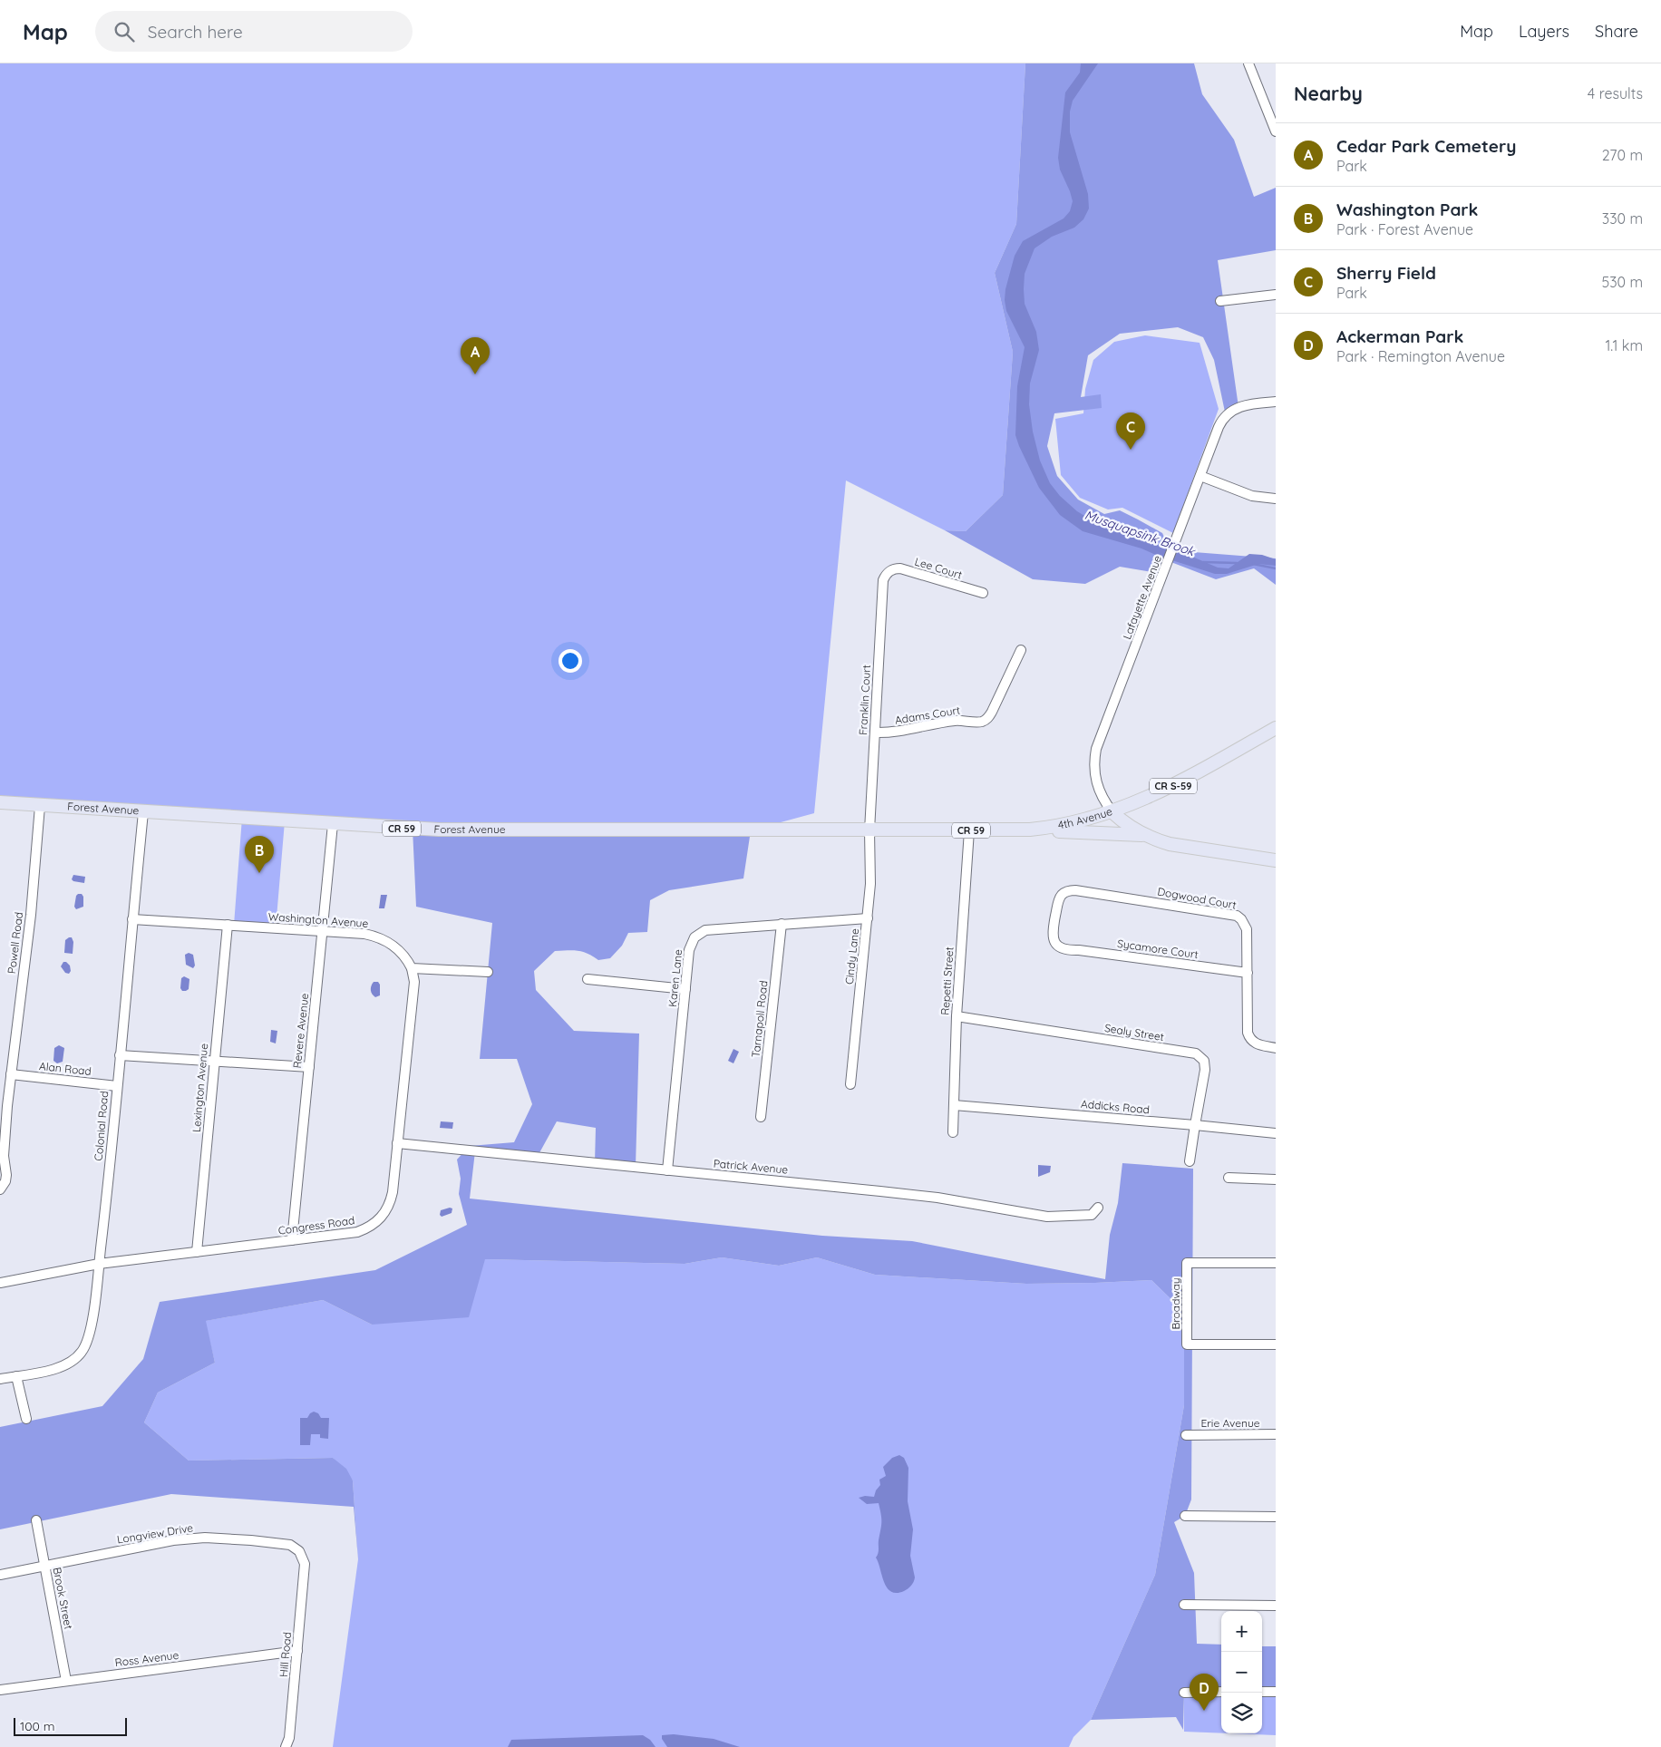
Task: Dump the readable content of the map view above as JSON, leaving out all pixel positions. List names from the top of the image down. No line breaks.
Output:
{"streets":{"main road":["CR S-59","Forest Avenue","4th Avenue","CR 59"],"street":["Lee Court","Lafayette Avenue","Franklin Court","Adams Court","Dogwood Court","Washington Avenue","Powell Road","Sycamore Court","Cindy Lane","Karen Lane","Repetti Street","Tarnapoll Road","Revere Avenue","Sealy Street","Alan Road","Lexington Avenue","Addicks Road","Colonial Road","Patrick Avenue","Congress Road","Broadway","Erie Avenue","Longview Drive","Brook Street","Hill Road","Ross Avenue"]},"crossings":[["Lee Court","Franklin Court"],["Lafayette Avenue","CR S-59"],["Lafayette Avenue","4th Avenue"],["Franklin Court","Adams Court"],["Franklin Court","Forest Avenue"],["Franklin Court","4th Avenue"],["Franklin Court","Cindy Lane"],["CR S-59","4th Avenue"],["Forest Avenue","4th Avenue"],["Forest Avenue","Powell Road"],["Forest Avenue","Cindy Lane"],["Forest Avenue","Revere Avenue"],["Forest Avenue","Colonial Road"],["4th Avenue","Cindy Lane"],["4th Avenue","Repetti Street"],["Dogwood Court","Sycamore Court"],["Washington Avenue","Revere Avenue"],["Washington Avenue","Lexington Avenue"],["Washington Avenue","Colonial Road"],["Washington Avenue","Congress Road"],["Powell Road","Alan Road"],["Cindy Lane","Karen Lane"],["Karen Lane","Tarnapoll Road"],["Karen Lane","Patrick Avenue"],["Repetti Street","Sealy Street"],["Repetti Street","Addicks Road"],["Revere Avenue","Congress Road"],["Sealy Street","Addicks Road"],["Alan Road","Colonial Road"],["Lexington Avenue","Congress Road"],["Colonial Road","Congress Road"],["Patrick Avenue","Congress Road"],["Longview Drive","Brook Street"],["Longview Drive","Hill Road"],["Brook Street","Ross Avenue"],["Hill Road","Ross Avenue"]],"water":["Musquapsink Brook"],"scale_bar":"100 m","page":{"header":"Map","search":"Search here","nav":["Map","Layers","Share"],"heading":["Nearby","4 results"],"list":[{"mark":"A","name":"Cedar Park Cemetery","note":"Park","value":"270 m"},{"mark":"B","name":"Washington Park","note":"Park · Forest Avenue","value":"330 m"},{"mark":"C","name":"Sherry Field","note":"Park","value":"530 m"},{"mark":"D","name":"Ackerman Park","note":"Park · Remington Avenue","value":"1.1 km"}],"pins":["A","C","B","D"],"map_buttons":["+","−"],"scale":"100 m"}}
